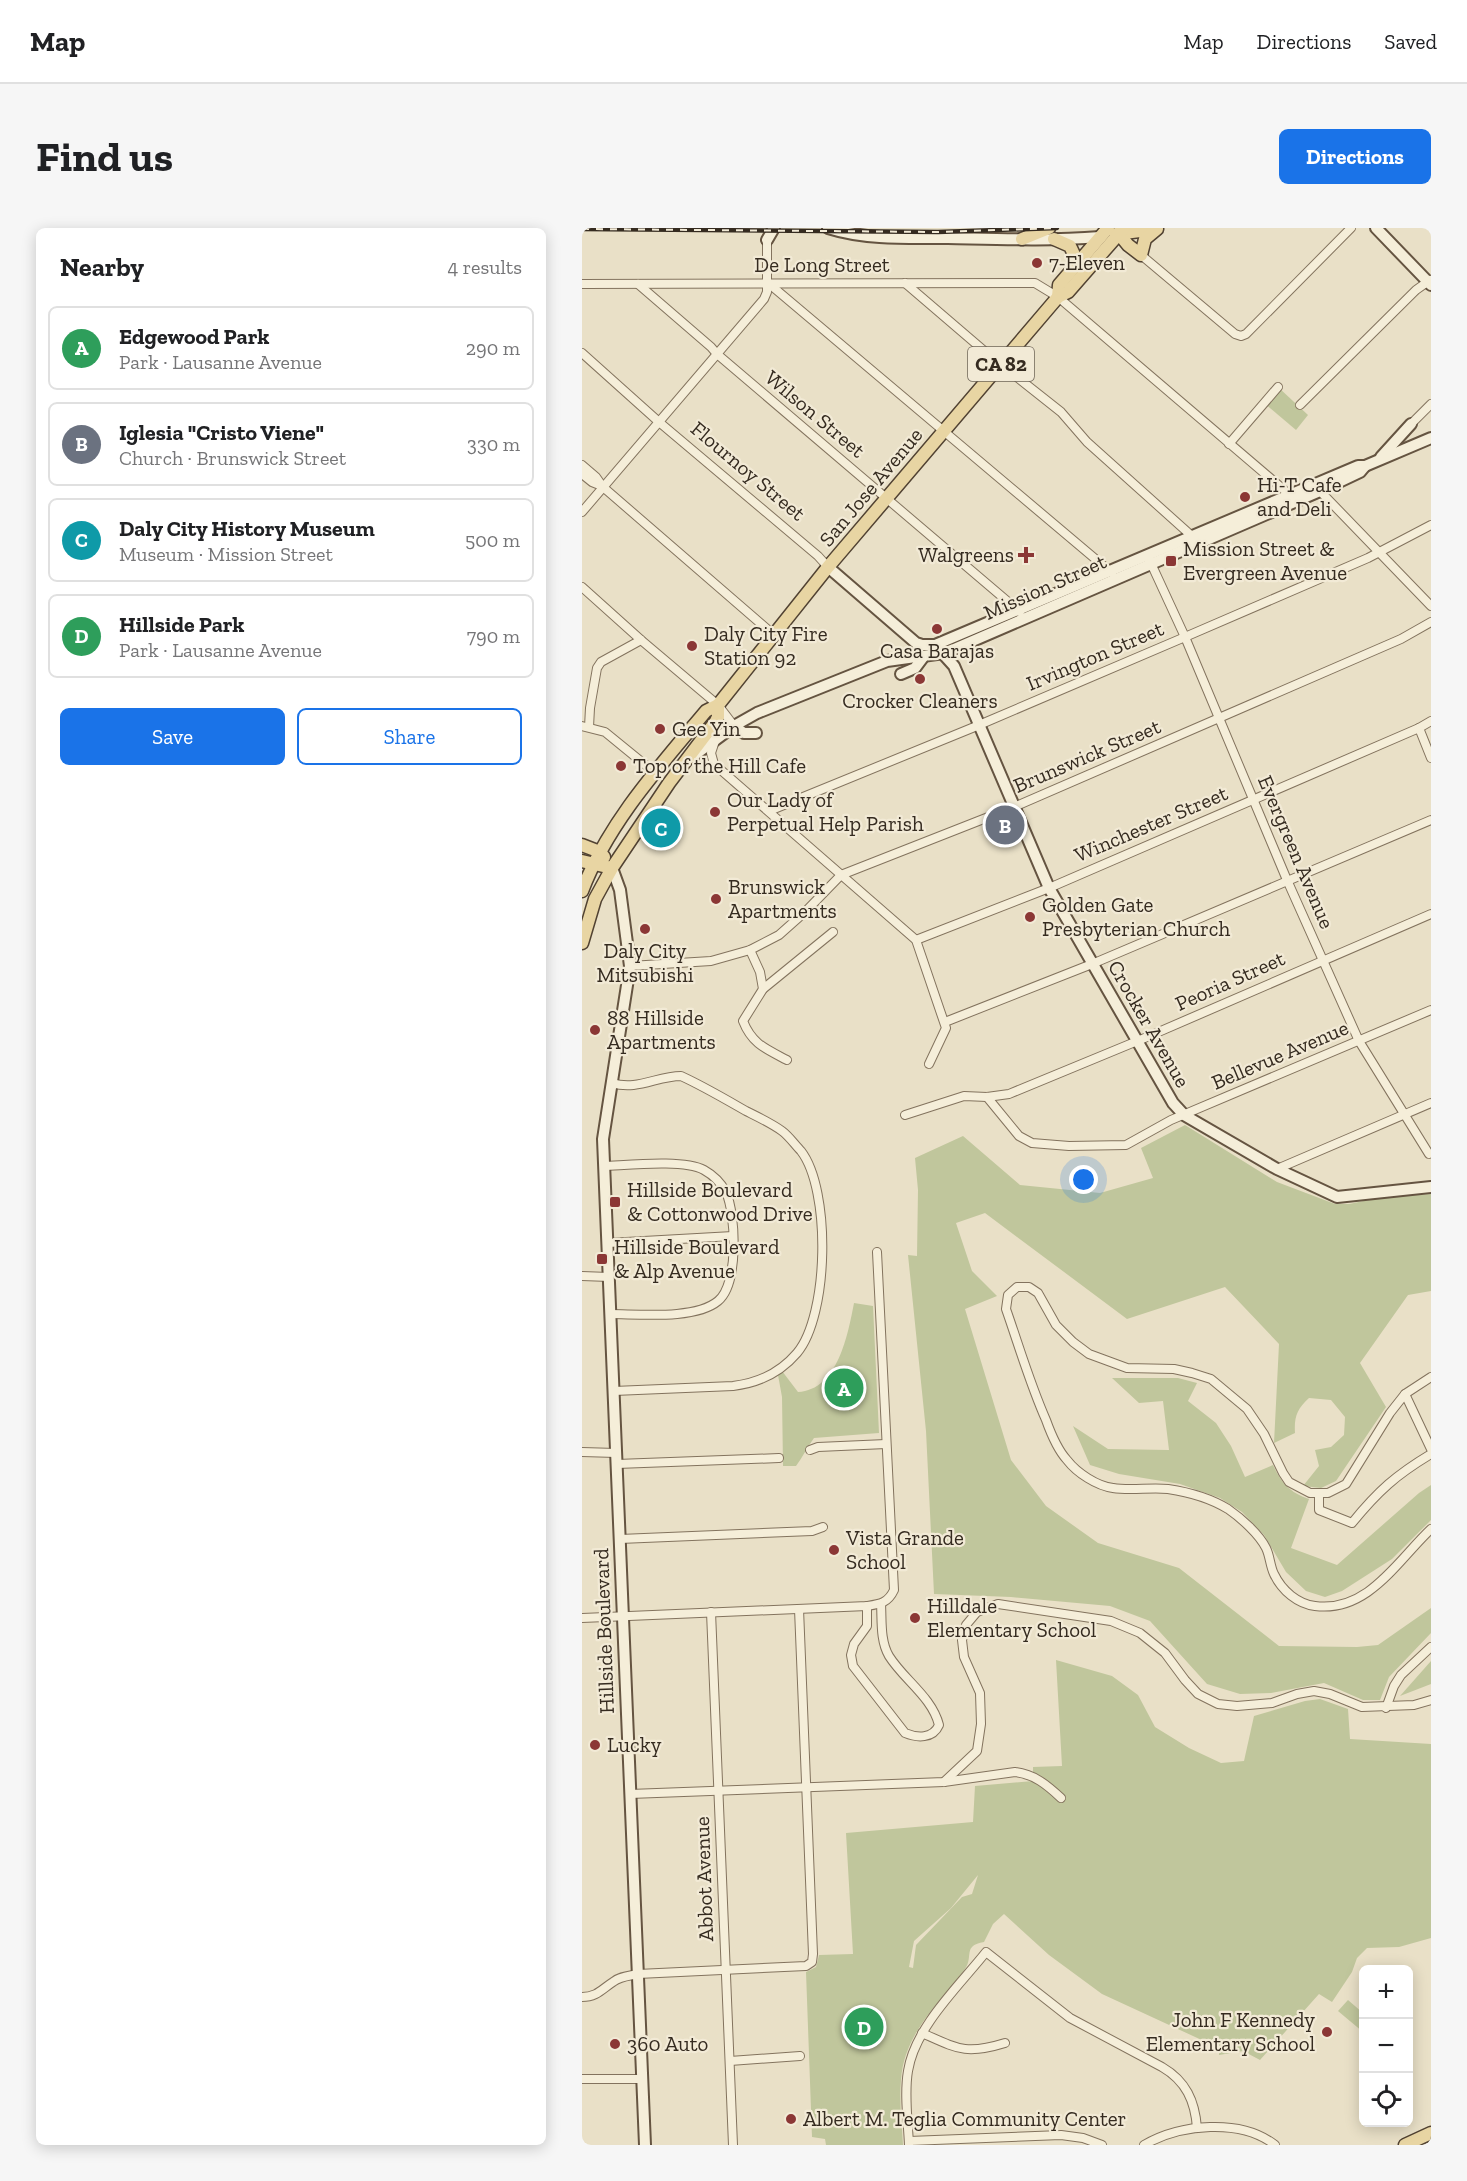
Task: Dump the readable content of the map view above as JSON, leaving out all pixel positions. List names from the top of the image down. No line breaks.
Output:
{"streets":{"main road":["CA 82","Flournoy Street","San Jose Avenue","Mission Street","Crocker Avenue","Hillside Boulevard"],"street":["De Long Street","Wilson Street","Irvington Street","Brunswick Street","Winchester Street","Evergreen Avenue","Peoria Street","Bellevue Avenue","Abbot Avenue"]},"crossings":[["De Long Street","Wilson Street"],["De Long Street","San Jose Avenue"],["De Long Street","Mission Street"],["CA 82","San Jose Avenue"],["CA 82","Mission Street"],["CA 82","Hillside Boulevard"],["Wilson Street","San Jose Avenue"],["Wilson Street","Mission Street"],["Flournoy Street","San Jose Avenue"],["Mission Street","Evergreen Avenue"],["Mission Street","Crocker Avenue"],["Irvington Street","Evergreen Avenue"],["Irvington Street","Crocker Avenue"],["Brunswick Street","Evergreen Avenue"],["Brunswick Street","Crocker Avenue"],["Brunswick Street","Hillside Boulevard"],["Winchester Street","Evergreen Avenue"],["Winchester Street","Crocker Avenue"],["Evergreen Avenue","Peoria Street"],["Evergreen Avenue","Bellevue Avenue"],["Peoria Street","Crocker Avenue"],["Peoria Street","Bellevue Avenue"],["Crocker Avenue","Bellevue Avenue"]],"places":{"other":["7-Eleven","Hi-T Cafe and Deli","Casa Barajas","Daly City Fire Station 92","Crocker Cleaners","Gee Yin","Top of the Hill Cafe","Our Lady of Perpetual Help Parish","Brunswick Apartments","Golden Gate Presbyterian Church","Daly City Mitsubishi","88 Hillside Apartments","Vista Grande School","Hilldale Elementary School","Lucky","John F Kennedy Elementary School","360 Auto","Albert M. Teglia Community Center"],"health":["Walgreens"],"transit":["Mission Street & Evergreen Avenue","Hillside Boulevard & Cottonwood Drive","Hillside Boulevard & Alp Avenue"]},"page":{"header":"Map","nav":["Map","Directions","Saved"],"buttons":["Directions",["Save","Share"]],"title":"Find us","heading":["Nearby","4 results"],"list":[{"mark":"A","name":"Edgewood Park","note":"Park · Lausanne Avenue","value":"290 m"},{"mark":"B","name":"Iglesia \"Cristo Viene\"","note":"Church · Brunswick Street","value":"330 m"},{"mark":"C","name":"Daly City History Museum","note":"Museum · Mission Street","value":"500 m"},{"mark":"D","name":"Hillside Park","note":"Park · Lausanne Avenue","value":"790 m"}],"pins":["B","C","A","D"],"map_buttons":["+","−"]}}
